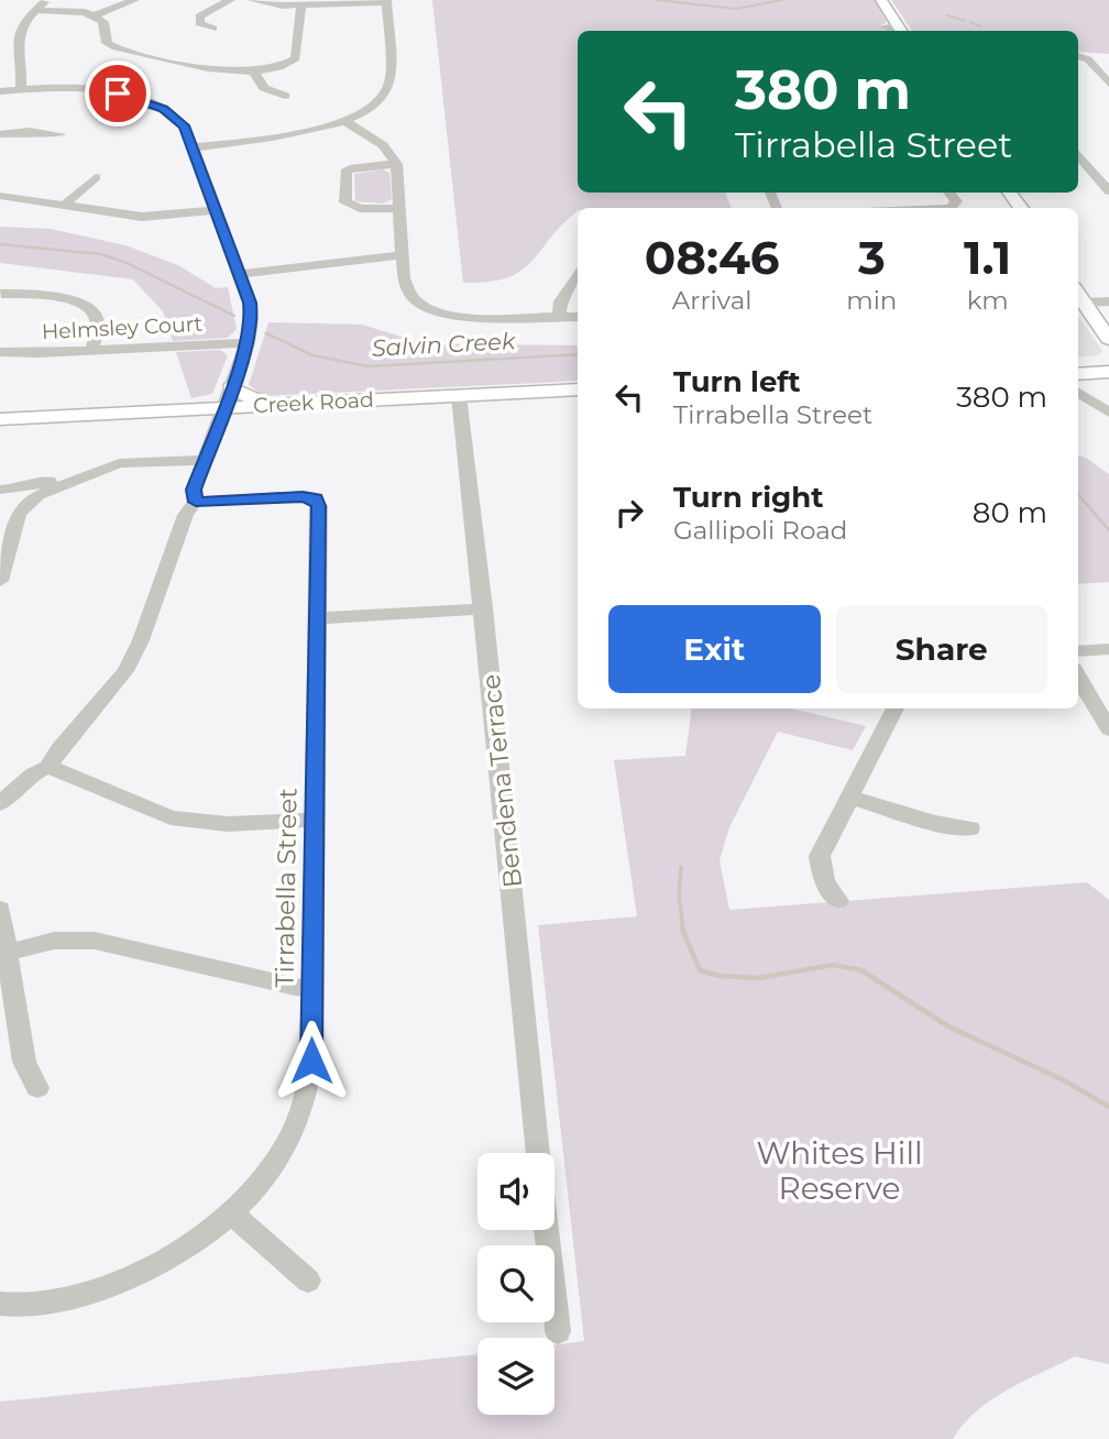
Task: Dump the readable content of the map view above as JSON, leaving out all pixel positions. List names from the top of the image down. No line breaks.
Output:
{"streets":{"main road":["Creek Road"],"street":["Helmsley Court","Bendena Terrace","Tirrabella Street"]},"crossings":[["Creek Road","Bendena Terrace"]],"water":["Salvin Creek"],"parks":["Whites Hill Reserve"],"page":{"turn":["380 m","Tirrabella Street"],"eta":["08:46","Arrival","3","min","1.1","km"],"list":[{"name":"Turn left","note":"Tirrabella Street","value":"380 m"},{"name":"Turn right","note":"Gallipoli Road","value":"80 m"}],"buttons":["Exit","Share"]}}
